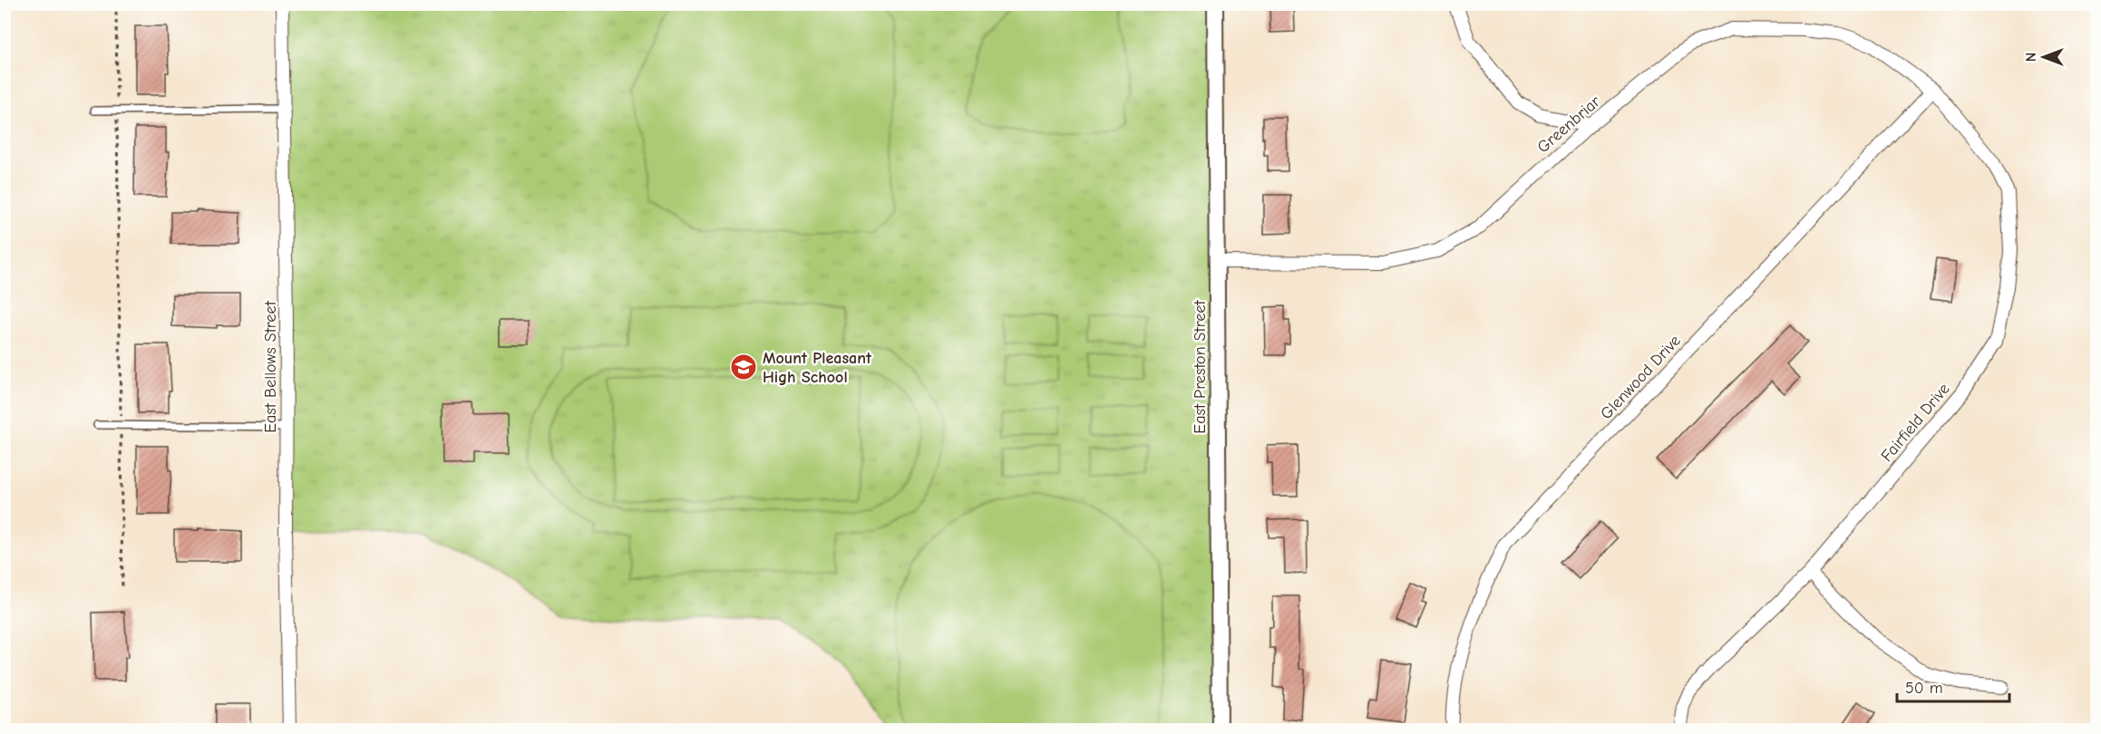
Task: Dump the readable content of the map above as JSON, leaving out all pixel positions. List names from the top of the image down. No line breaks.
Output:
{"streets":{"street":["Greenbriar","East Bellows Street","East Preston Street","Glenwood Drive","Fairfield Drive"]},"crossings":[["Greenbriar","East Preston Street"],["Greenbriar","Glenwood Drive"],["Greenbriar","Fairfield Drive"],["Glenwood Drive","Fairfield Drive"]],"places":{"school or university":["Mount Pleasant High School"]},"scale_bar":"50 m","north":"left"}
